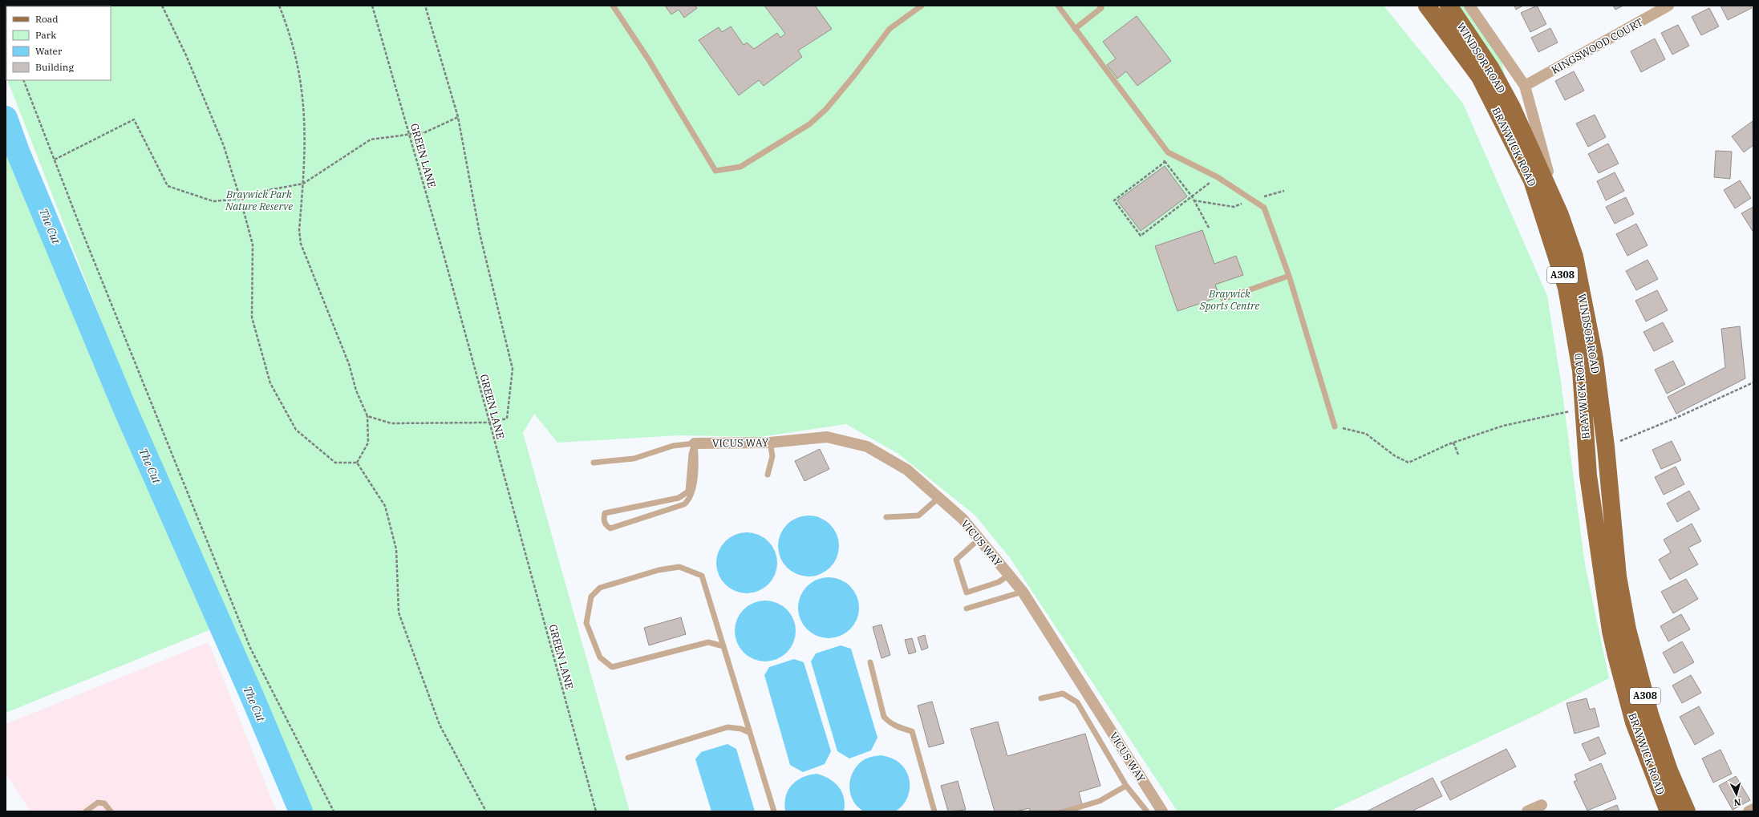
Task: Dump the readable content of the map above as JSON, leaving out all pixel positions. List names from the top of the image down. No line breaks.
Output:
{"streets":{"main road":["WINDSOR ROAD","BRAYWICK ROAD","A308"],"street":["KINGSWOOD COURT","VICUS WAY"],"path":["GREEN LANE"]},"crossings":[["KINGSWOOD COURT","BRAYWICK ROAD"],["WINDSOR ROAD","BRAYWICK ROAD"]],"water":["The Cut"],"parks":["Braywick Park Nature Reserve","Braywick Sports Centre"],"legend":["Road","Park","Water","Building"],"north":"bottom"}
